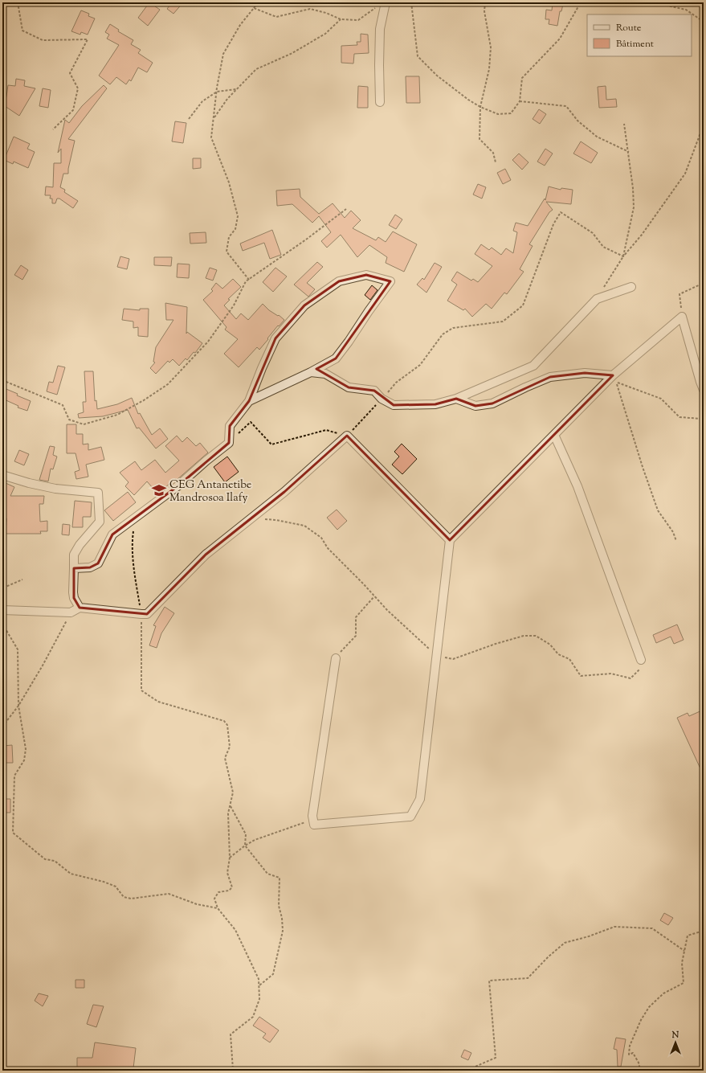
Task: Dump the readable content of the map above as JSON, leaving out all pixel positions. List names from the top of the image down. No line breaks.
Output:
{"places":{"school or university":["CEG Antanetibe Mandrosoa Ilafy"]},"legend":["Route","Bâtiment"],"north":"top"}
